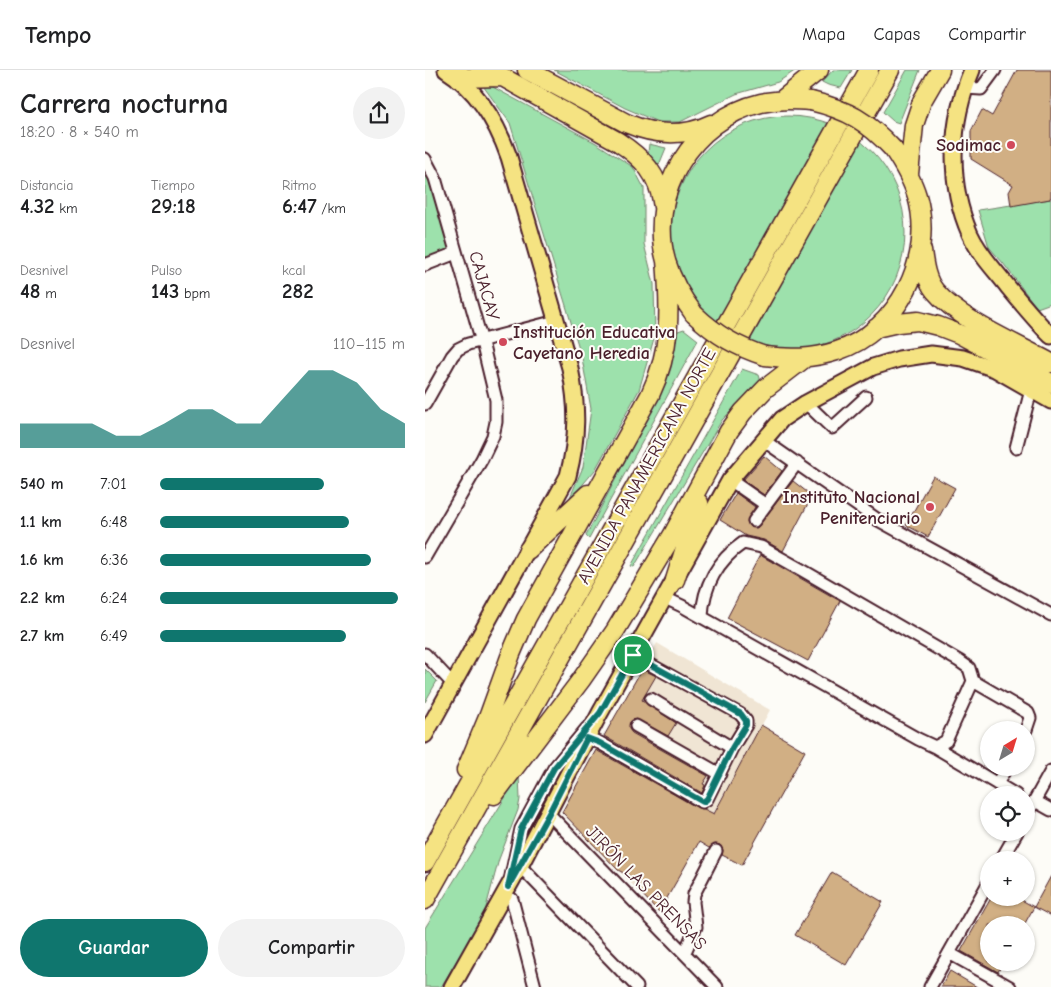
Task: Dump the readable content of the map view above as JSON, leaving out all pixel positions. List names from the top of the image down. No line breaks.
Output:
{"streets":{"highway":["AVENIDA PANAMERICANA NORTE"],"street":["CAJACAY","JIRÓN LAS PRENSAS"]},"places":["Sodimac","Institución Educativa Cayetano Heredia","Instituto Nacional Penitenciario"],"north":"top right","page":{"header":"Tempo","nav":["Mapa","Capas","Compartir"],"heading":["Carrera nocturna","18:20 · 8 × 540 m"],"stats":[["Distancia","4.32 km"],["Tiempo","29:18"],["Ritmo","6:47 /km"],["Desnivel","48 m"],["Pulso","143 bpm"],["kcal","282"]],"chart":["Desnivel","110–115 m"],"list":[{"name":"540 m","note":"7:01"},{"name":"1.1 km","note":"6:48"},{"name":"1.6 km","note":"6:36"},{"name":"2.2 km","note":"6:24"},{"name":"2.7 km","note":"6:49"}],"map_buttons":["+","−"],"buttons":["Guardar","Compartir"]}}
